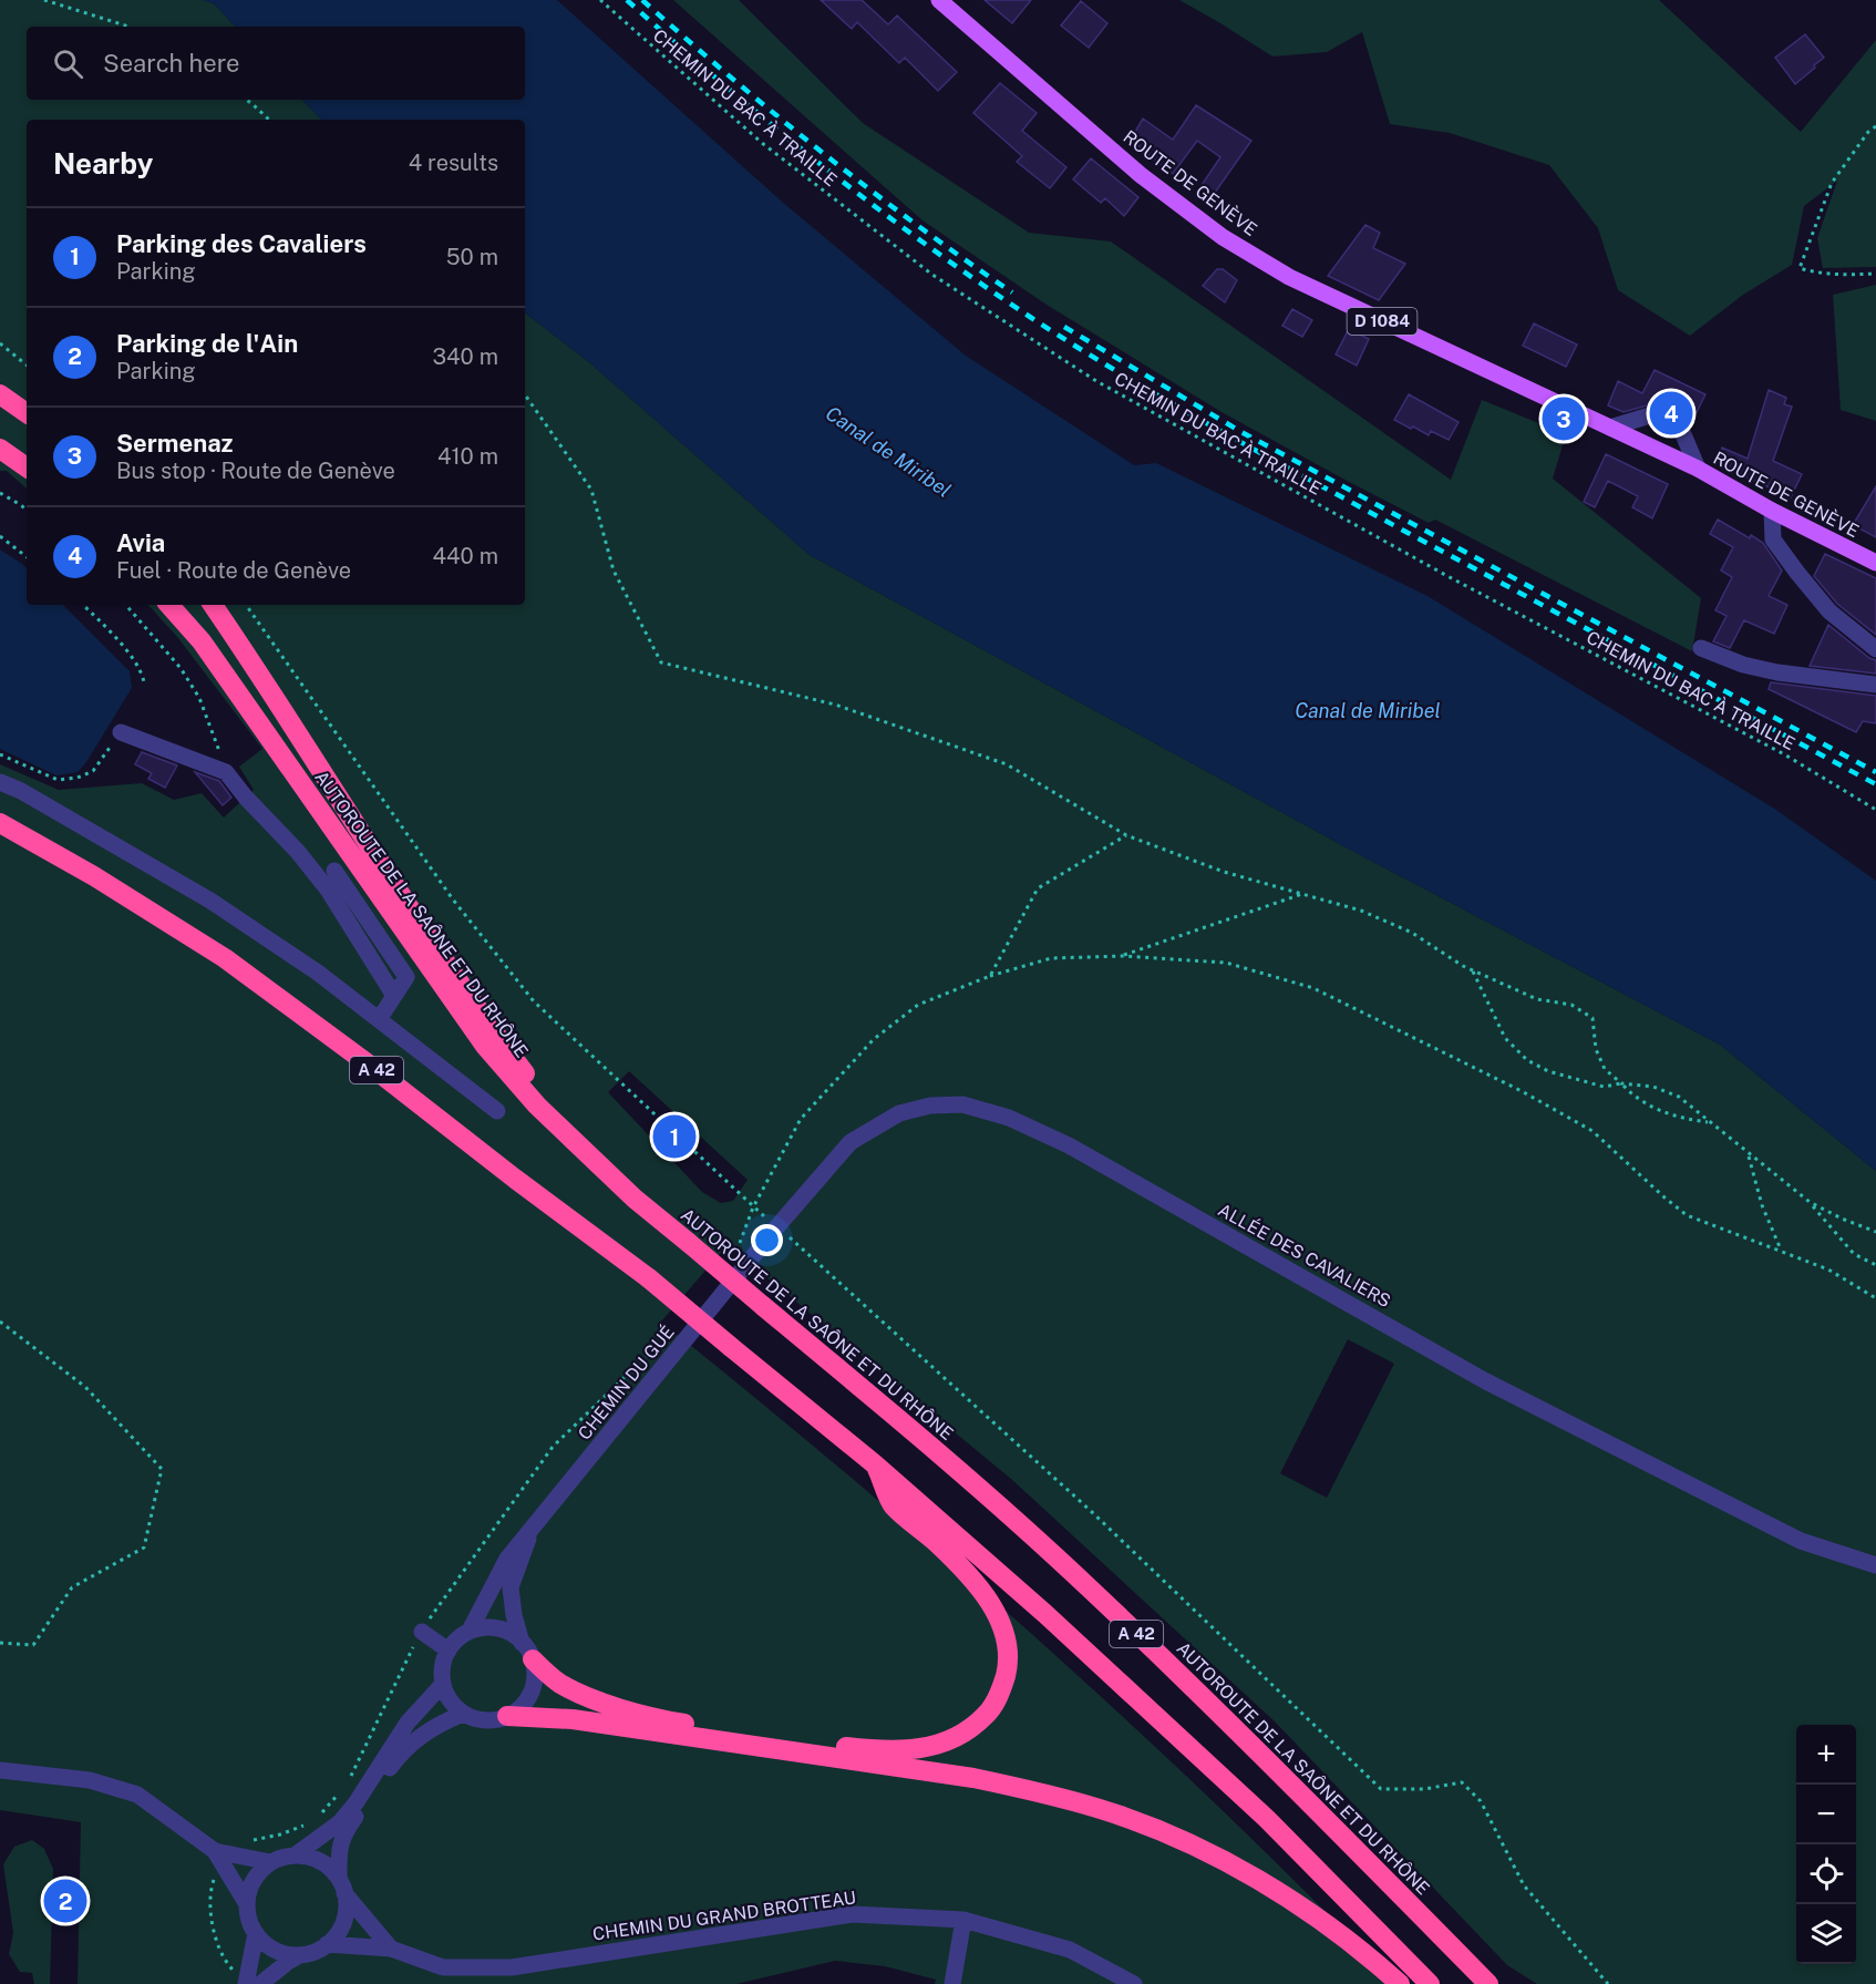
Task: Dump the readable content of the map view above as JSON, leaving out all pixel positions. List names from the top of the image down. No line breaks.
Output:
{"streets":{"highway":["AUTOROUTE DE LA SAÔNE ET DU RHÔNE","A 42"],"main road":["ROUTE DE GENÈVE","D 1084"],"street":["ALLÉE DES CAVALIERS","CHEMIN DU GUÉ","CHEMIN DU GRAND BROTTEAU"],"path":["CHEMIN DU BAC À TRAILLE"]},"crossings":[["ALLÉE DES CAVALIERS","CHEMIN DU GUÉ"]],"water":["Canal de Miribel"],"page":{"search":"Search here","heading":["Nearby","4 results"],"list":[{"mark":"1","name":"Parking des Cavaliers","note":"Parking","value":"50 m"},{"mark":"2","name":"Parking de l'Ain","note":"Parking","value":"340 m"},{"mark":"3","name":"Sermenaz","note":"Bus stop · Route de Genève","value":"410 m"},{"mark":"4","name":"Avia","note":"Fuel · Route de Genève","value":"440 m"}],"pins":["4","3","1","2"],"map_buttons":["+","−"]}}
